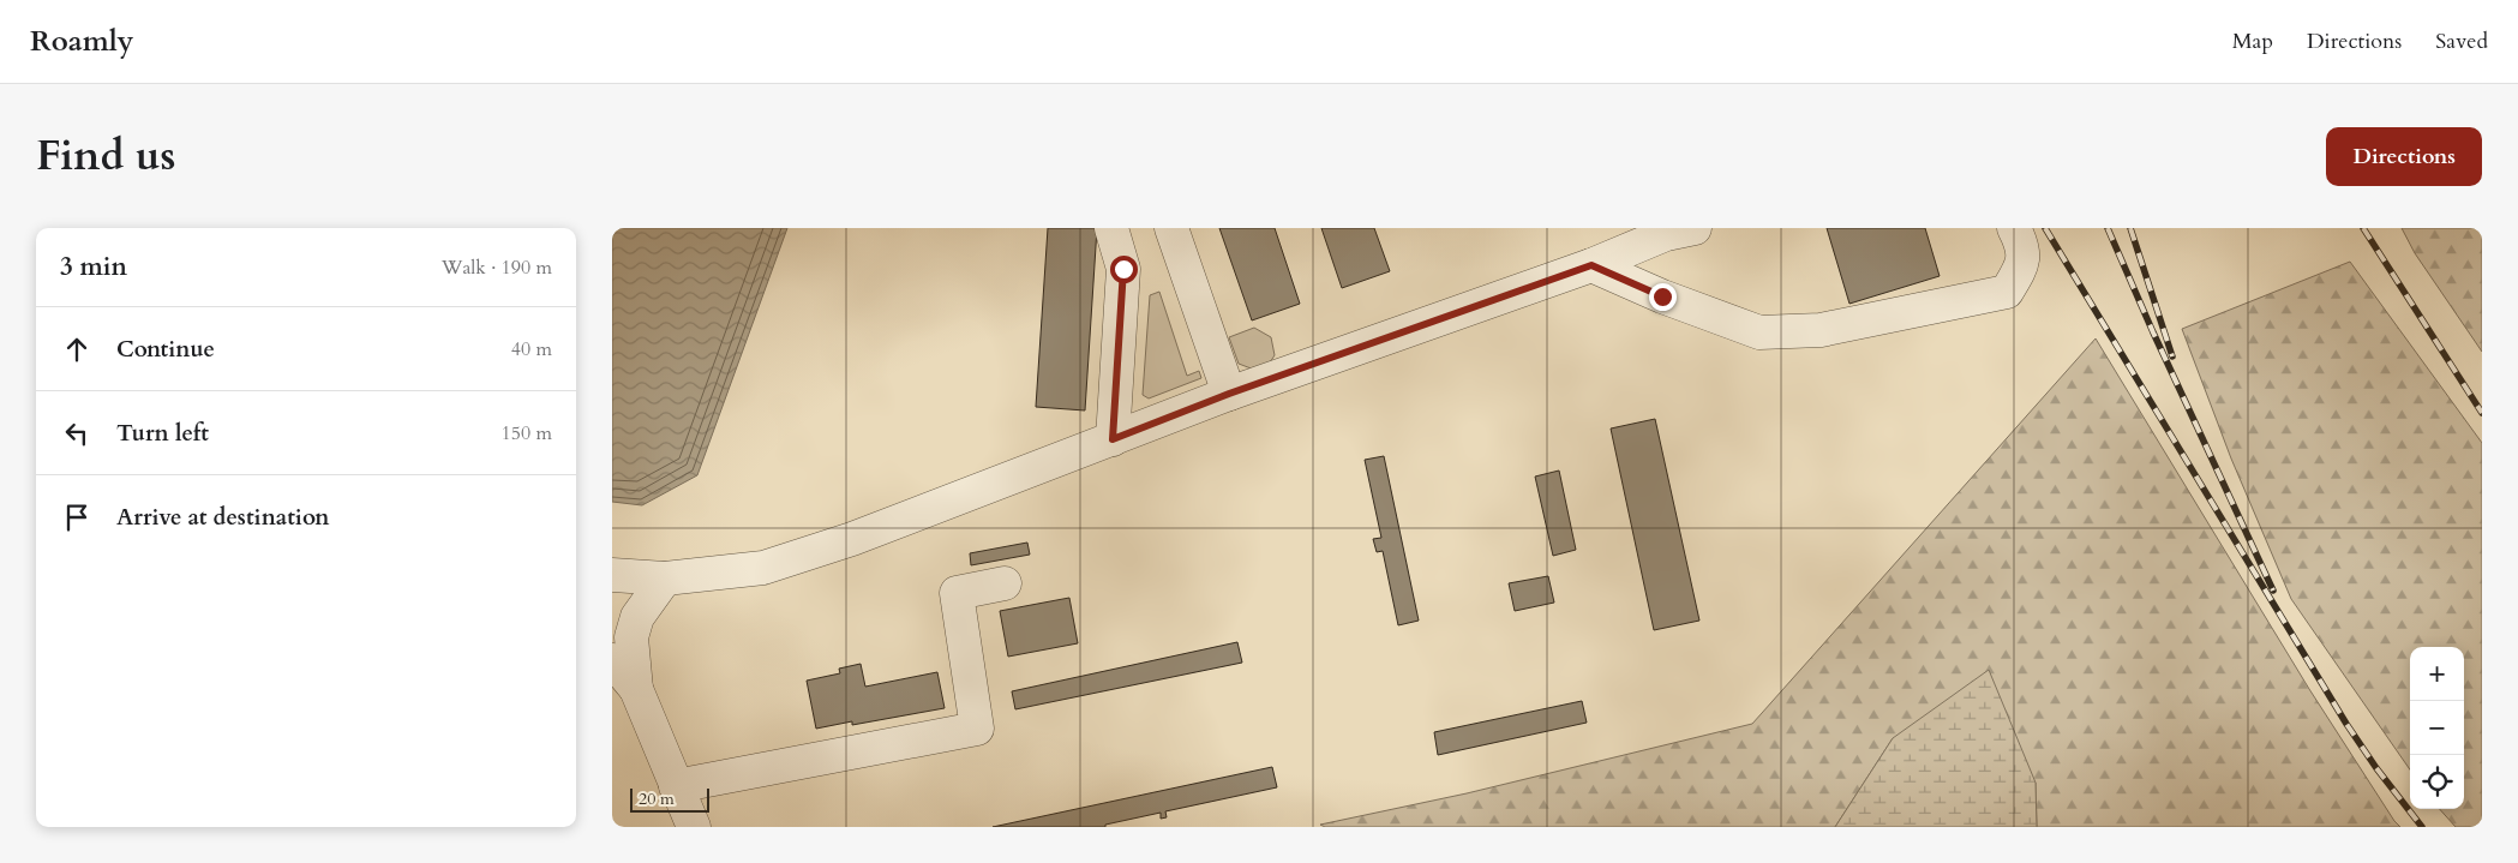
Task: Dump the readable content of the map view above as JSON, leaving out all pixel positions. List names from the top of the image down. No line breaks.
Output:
{"scale_bar":"20 m","page":{"header":"Roamly","nav":["Map","Directions","Saved"],"title":"Find us","buttons":"Directions","heading":["3 min","Walk · 190 m"],"list":[["Continue","40 m"],["Turn left","150 m"],"Arrive at destination"],"map_buttons":["+","−"],"scale":"20 m"}}
